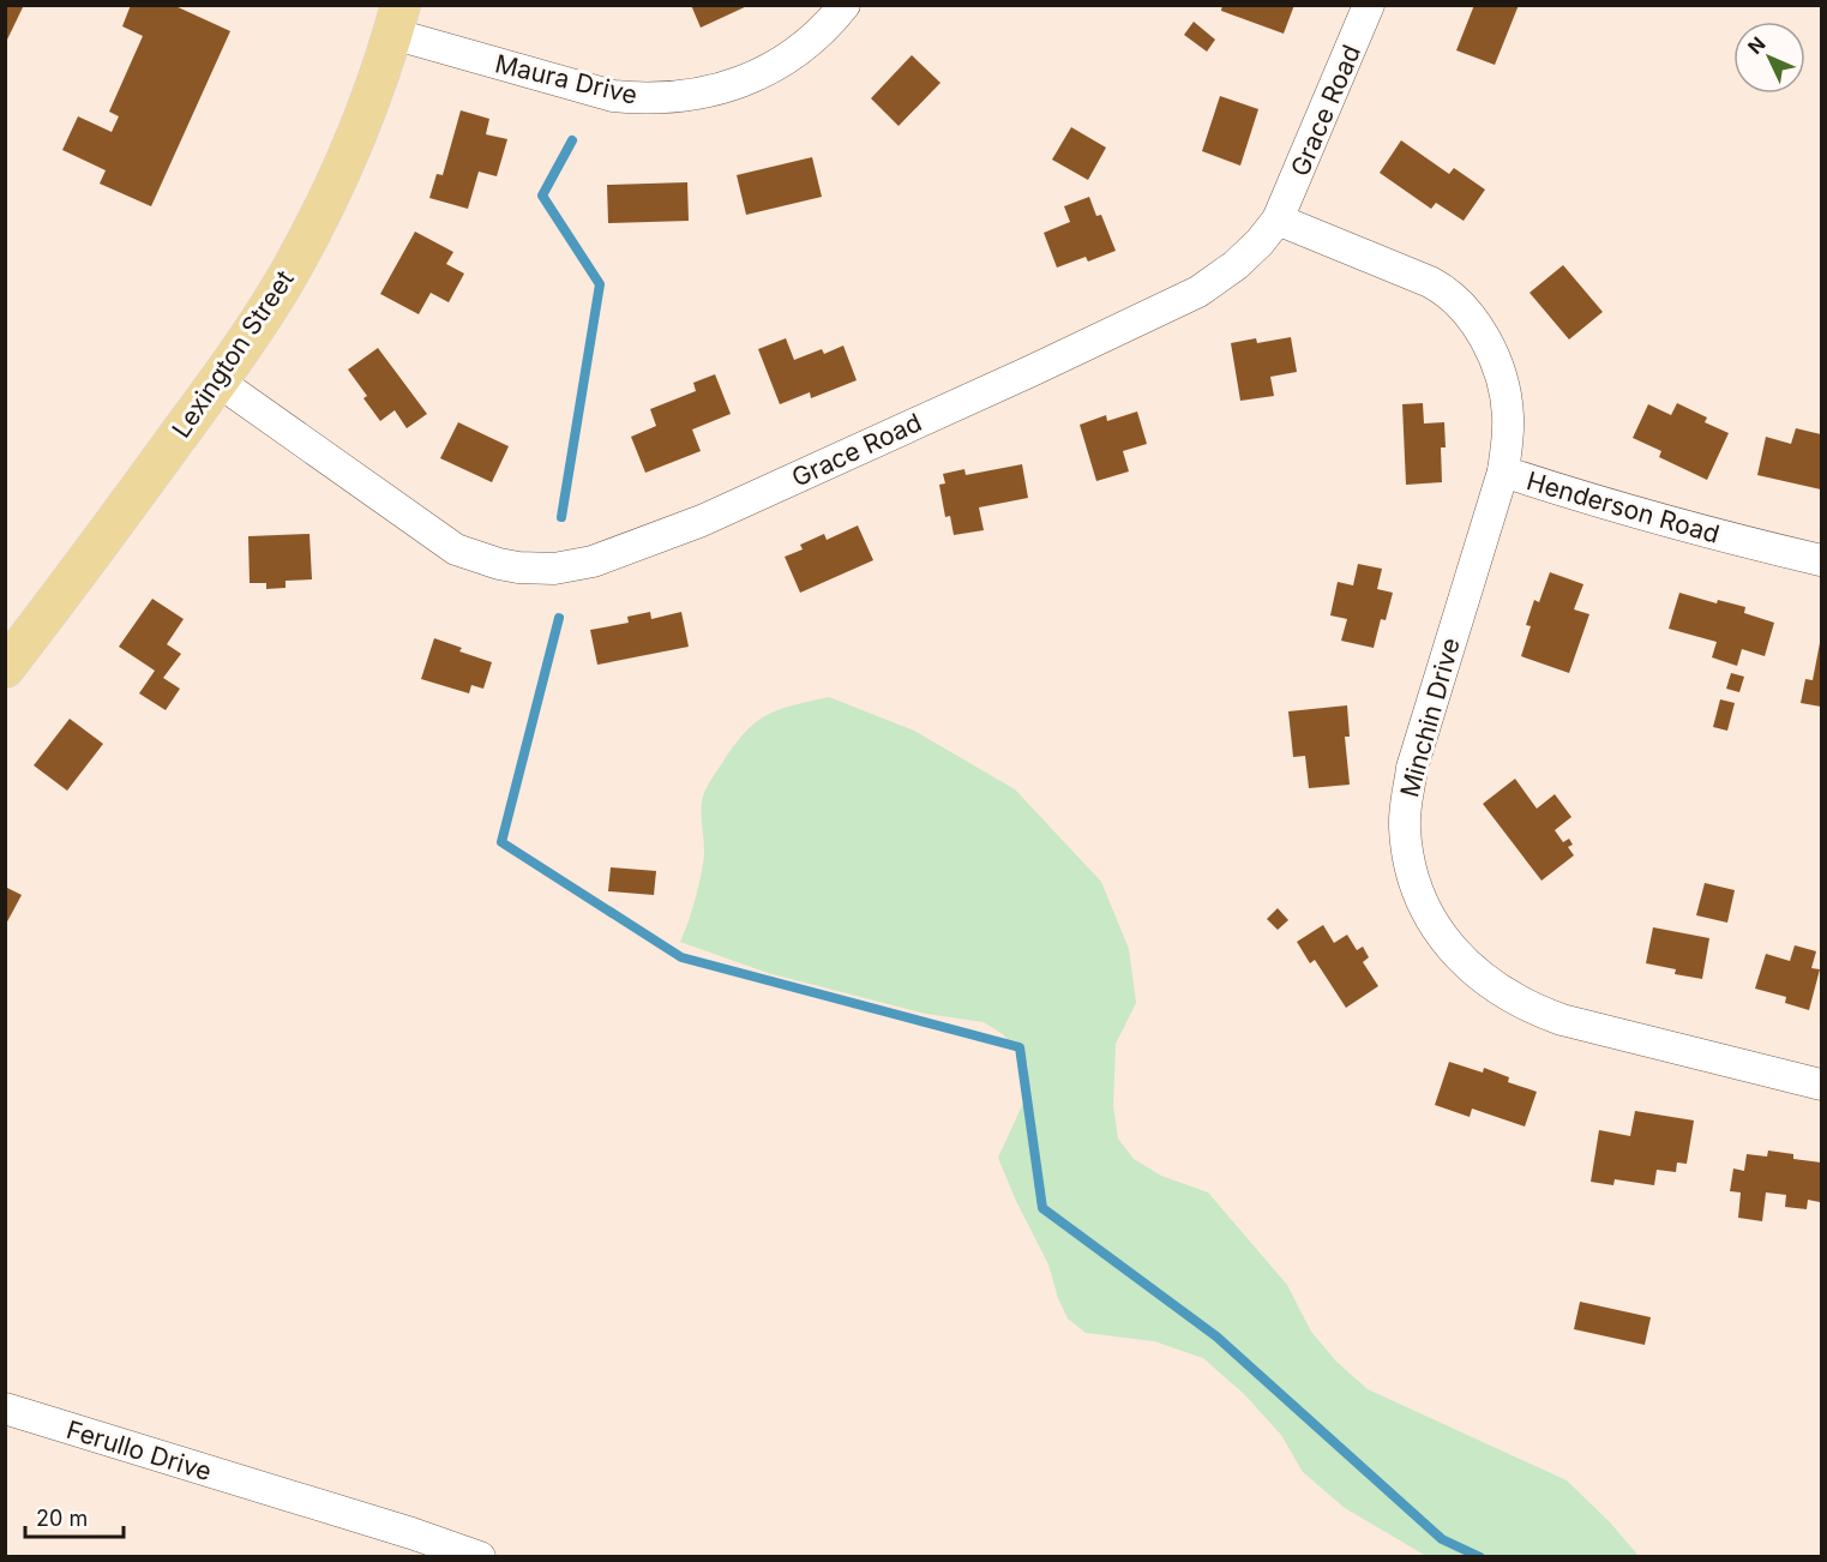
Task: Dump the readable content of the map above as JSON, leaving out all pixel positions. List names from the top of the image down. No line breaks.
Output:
{"streets":{"main road":["Lexington Street"],"street":["Maura Drive","Grace Road","Henderson Road","Minchin Drive","Ferullo Drive"]},"crossings":[["Maura Drive","Lexington Street"],["Grace Road","Lexington Street"],["Grace Road","Henderson Road"],["Henderson Road","Minchin Drive"]],"scale_bar":"20 m","north":"top left"}
